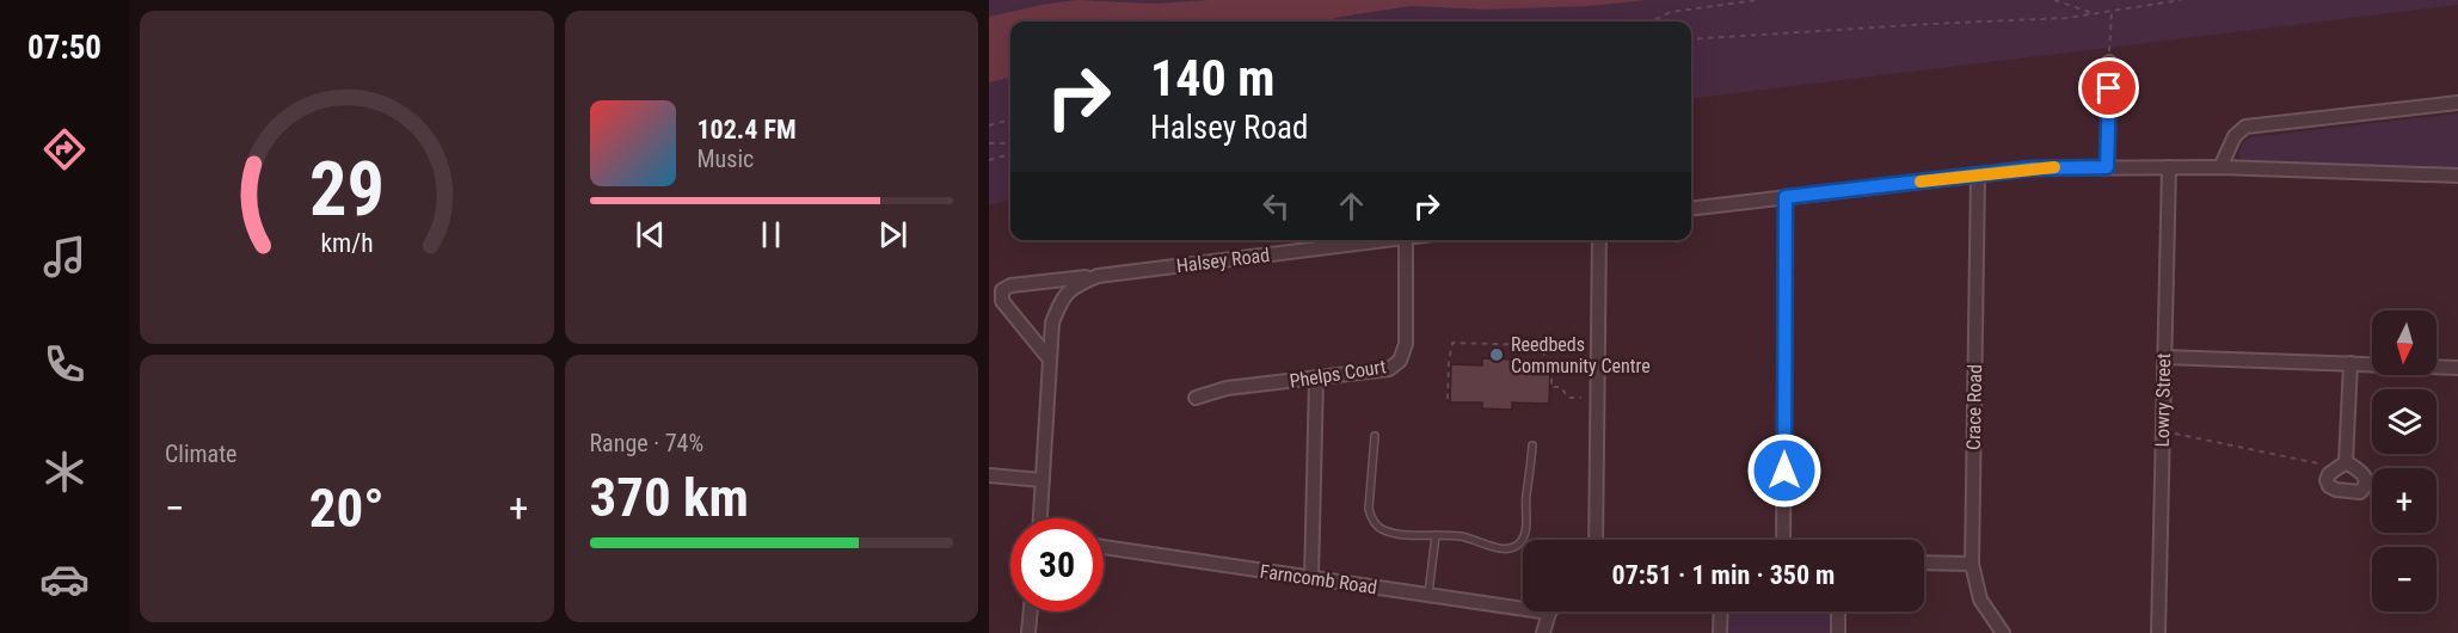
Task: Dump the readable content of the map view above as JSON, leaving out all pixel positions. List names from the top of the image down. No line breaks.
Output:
{"streets":{"street":["Halsey Road","Phelps Court","Lowry Street","Crace Road","Farncomb Road"]},"places":["Reedbeds Community Centre"],"north":"bottom","page":{"tabs":"07:50","turn":["140 m","Halsey Road"],"song":["102.4 FM","Music"],"map_buttons":["+","−"],"tile":["Climate",["Range · 74%","370 km"]],"heat":["−","20°","+"],"limit":"30","trip":"07:51 · 1 min · 350 m","gauge":["29","km/h"]}}
